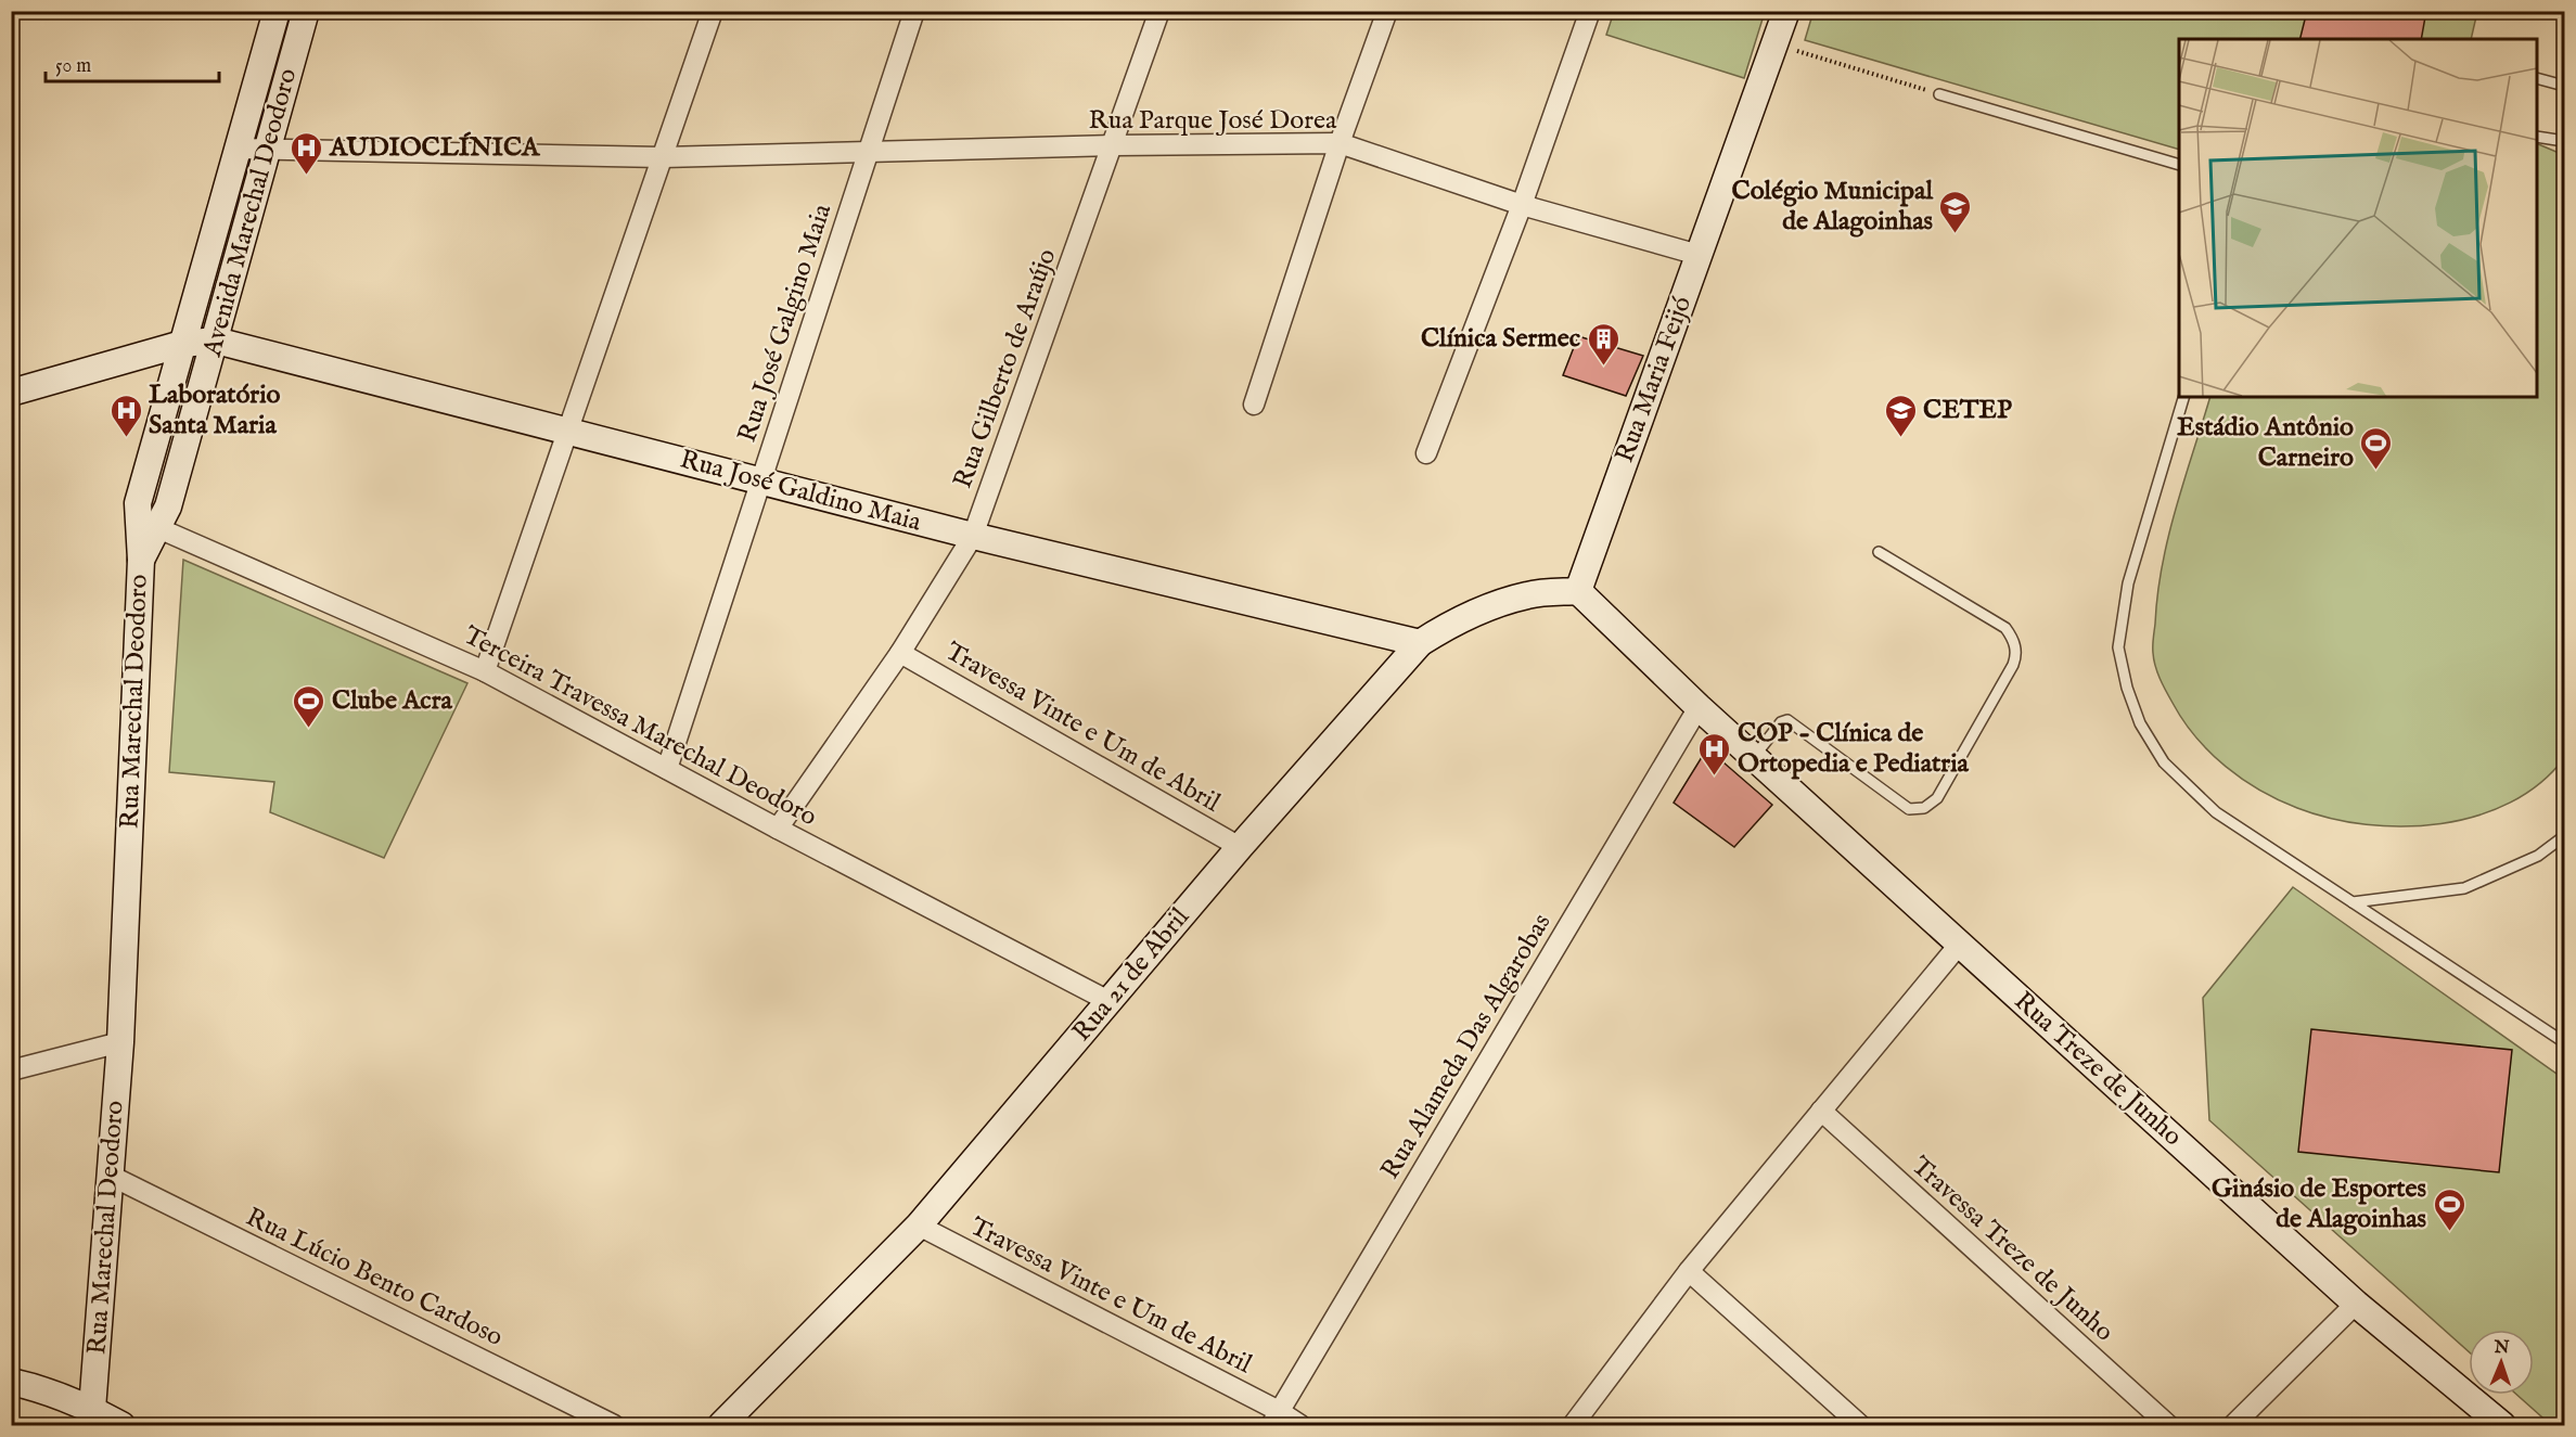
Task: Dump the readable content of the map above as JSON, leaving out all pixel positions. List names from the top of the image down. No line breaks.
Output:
{"streets":{"street":["Rua Parque José Dorea","Avenida Marechal Deodoro","Rua José Galgino Maia","Rua Gilberto de Araújo","Rua Maria Feijó","Rua José Galdino Maia","Rua Marechal Deodoro","Terceira Travessa Marechal Deodoro","Travessa Vinte e Um de Abril","Rua 21 de Abril","Rua Alameda Das Algarobas","Rua Treze de Junho","Travessa Treze de Junho","Rua Lúcio Bento Cardoso"]},"crossings":[["Rua Parque José Dorea","Avenida Marechal Deodoro"],["Rua Parque José Dorea","Rua José Galgino Maia"],["Rua Parque José Dorea","Rua Gilberto de Araújo"],["Rua Parque José Dorea","Rua Maria Feijó"],["Avenida Marechal Deodoro","Rua José Galdino Maia"],["Avenida Marechal Deodoro","Rua Marechal Deodoro"],["Avenida Marechal Deodoro","Terceira Travessa Marechal Deodoro"],["Rua José Galgino Maia","Rua José Galdino Maia"],["Rua José Galgino Maia","Terceira Travessa Marechal Deodoro"],["Rua Gilberto de Araújo","Rua José Galdino Maia"],["Rua Gilberto de Araújo","Terceira Travessa Marechal Deodoro"],["Rua Gilberto de Araújo","Travessa Vinte e Um de Abril"],["Rua Maria Feijó","Rua 21 de Abril"],["Rua José Galdino Maia","Rua 21 de Abril"],["Rua Marechal Deodoro","Rua Lúcio Bento Cardoso"],["Terceira Travessa Marechal Deodoro","Rua 21 de Abril"],["Travessa Vinte e Um de Abril","Rua 21 de Abril"],["Travessa Vinte e Um de Abril","Rua Alameda Das Algarobas"],["Rua Alameda Das Algarobas","Rua Treze de Junho"]],"places":{"hospital":["AUDIOCLÍNICA","Laboratório Santa Maria","COP - Clínica de Ortopedia e Pediatria"],"school or university":["Colégio Municipal de Alagoinhas","CETEP"],"building":["Clínica Sermec"],"sports":["Estádio Antônio Carneiro","Clube Acra","Ginásio de Esportes de Alagoinhas"]},"scale_bar":"50 m","north":"top"}
